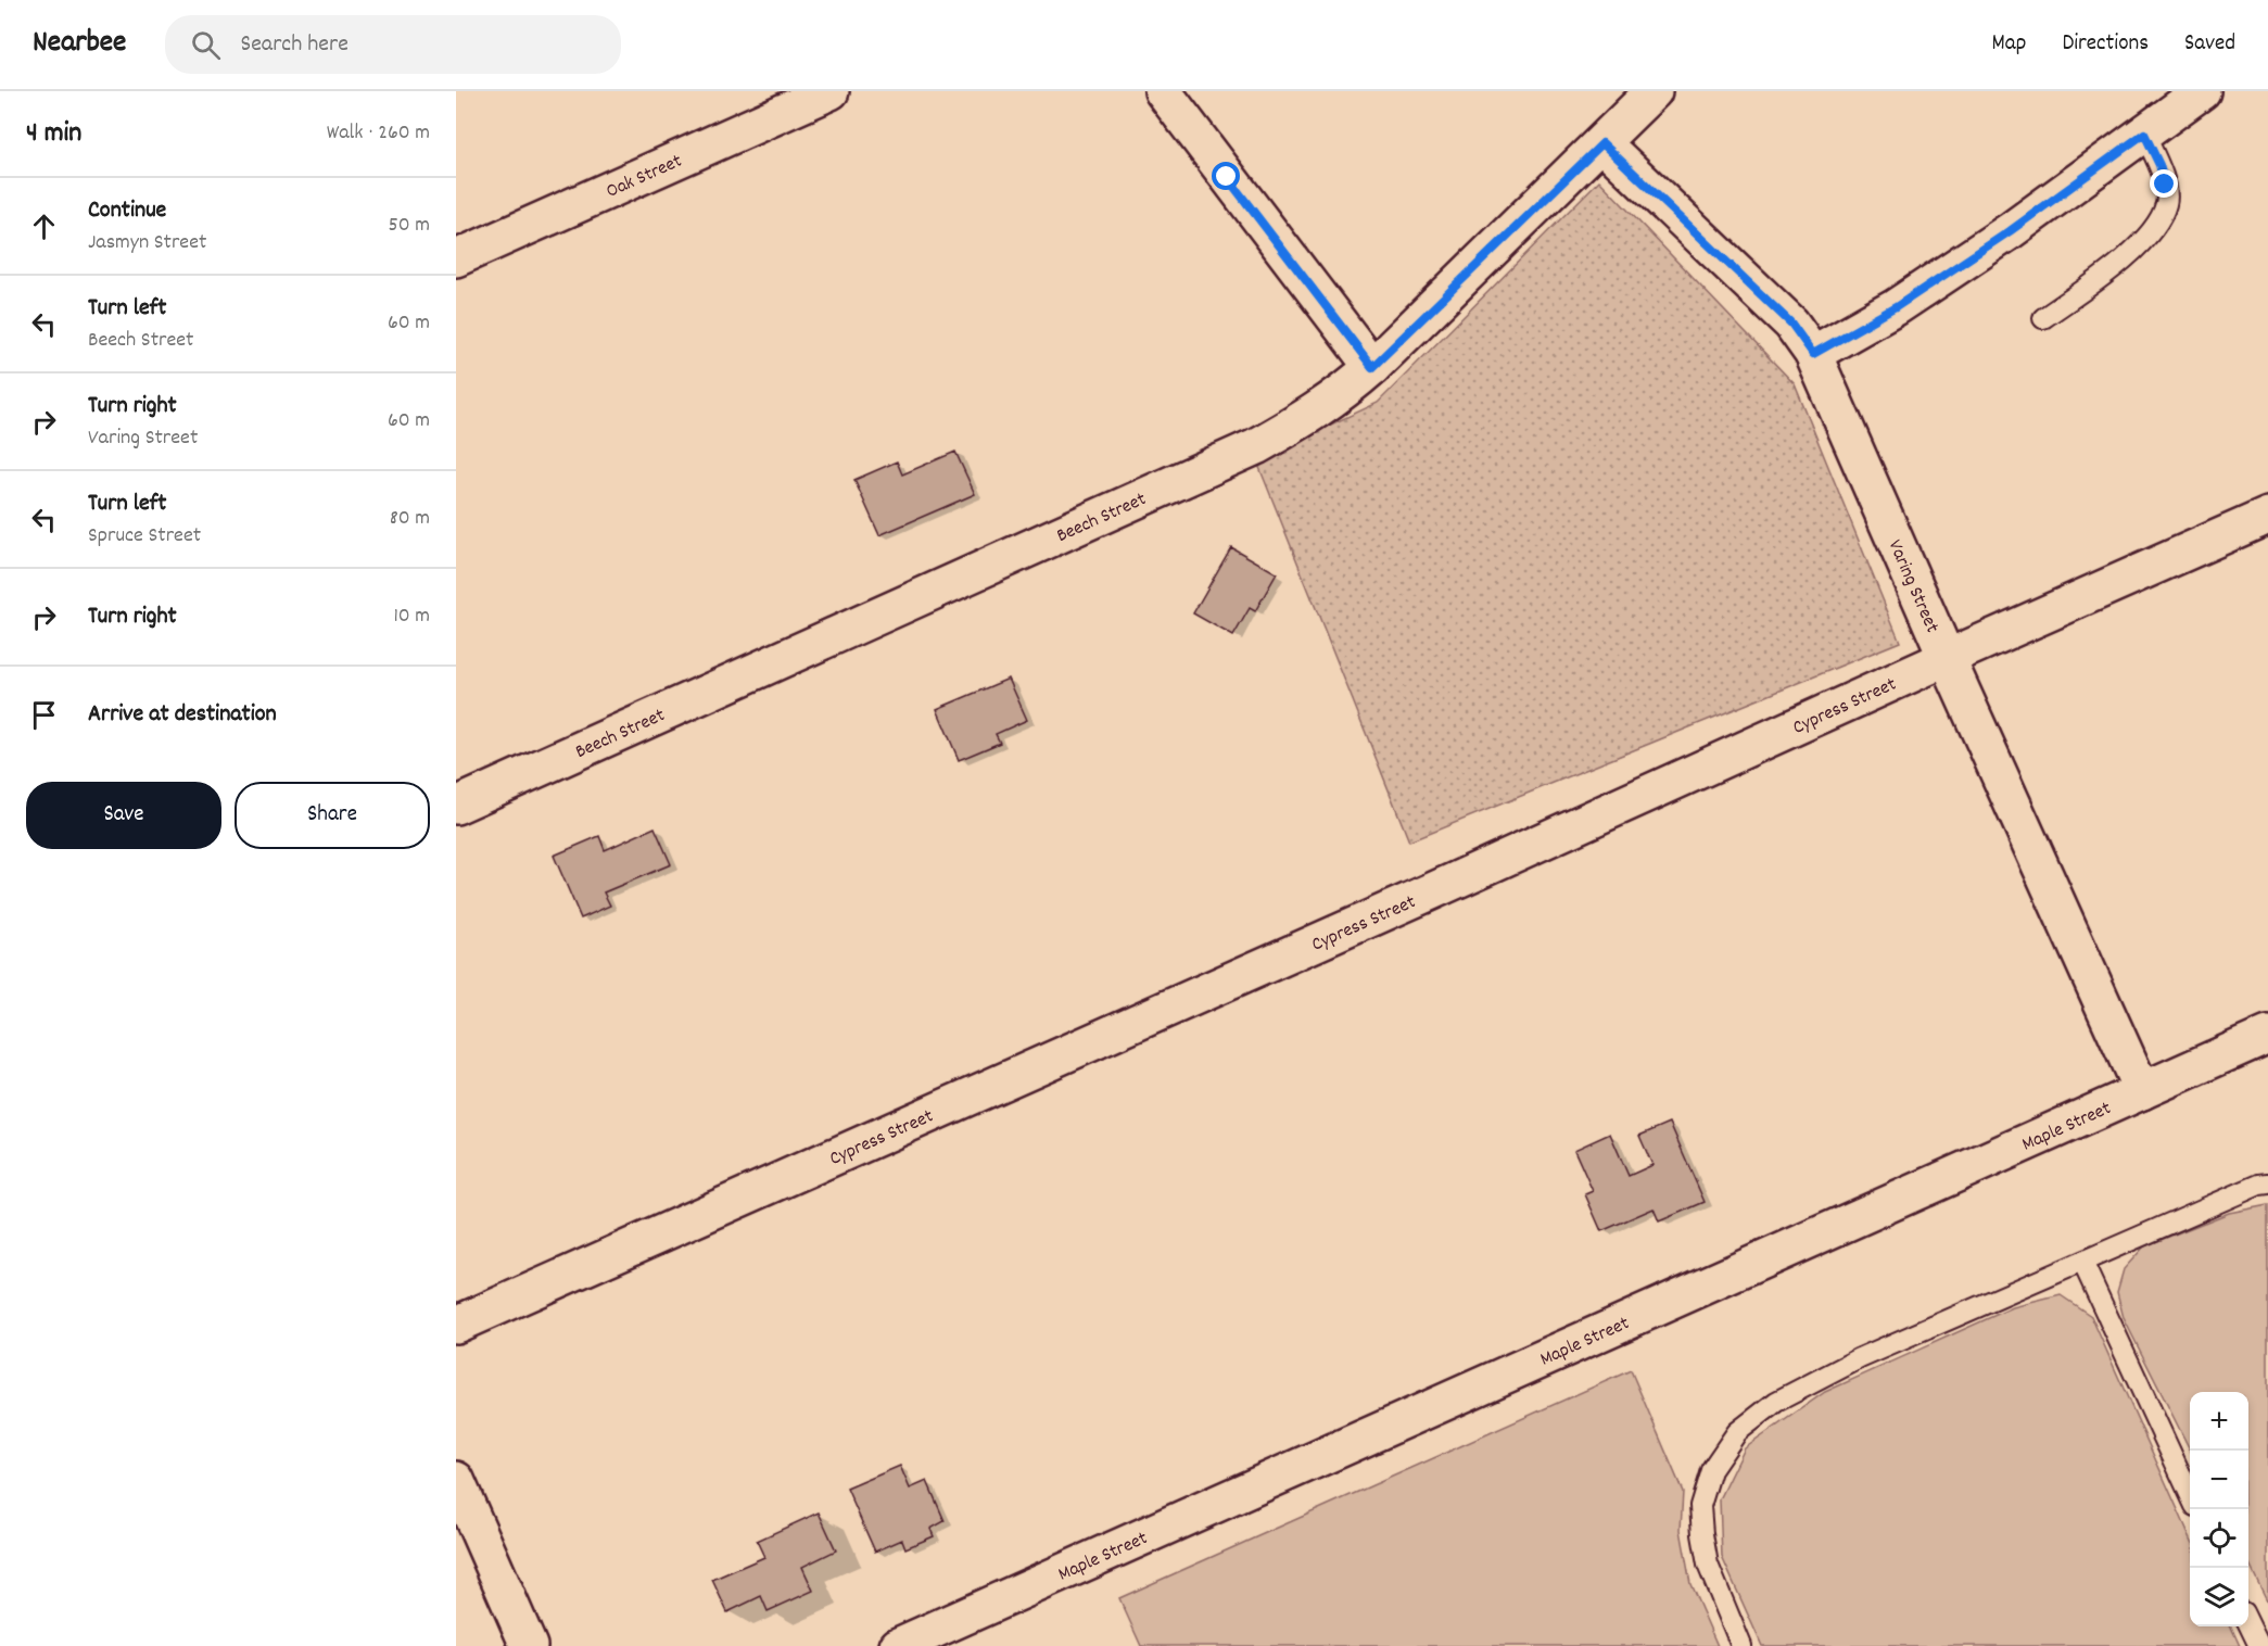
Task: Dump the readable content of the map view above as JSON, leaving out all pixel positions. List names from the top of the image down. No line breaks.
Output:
{"streets":{"street":["Oak Street","Beech Street","Varing Street","Cypress Street","Maple Street"]},"crossings":[["Beech Street","Varing Street"],["Varing Street","Cypress Street"],["Varing Street","Maple Street"]],"page":{"header":"Nearbee","search":"Search here","nav":["Map","Directions","Saved"],"heading":["4 min","Walk · 260 m"],"list":[["Continue","Jasmyn Street","50 m"],["Turn left","Beech Street","60 m"],["Turn right","Varing Street","60 m"],["Turn left","Spruce Street","80 m"],["Turn right","10 m"],"Arrive at destination"],"buttons":["Save","Share"],"map_buttons":["+","−"]}}
